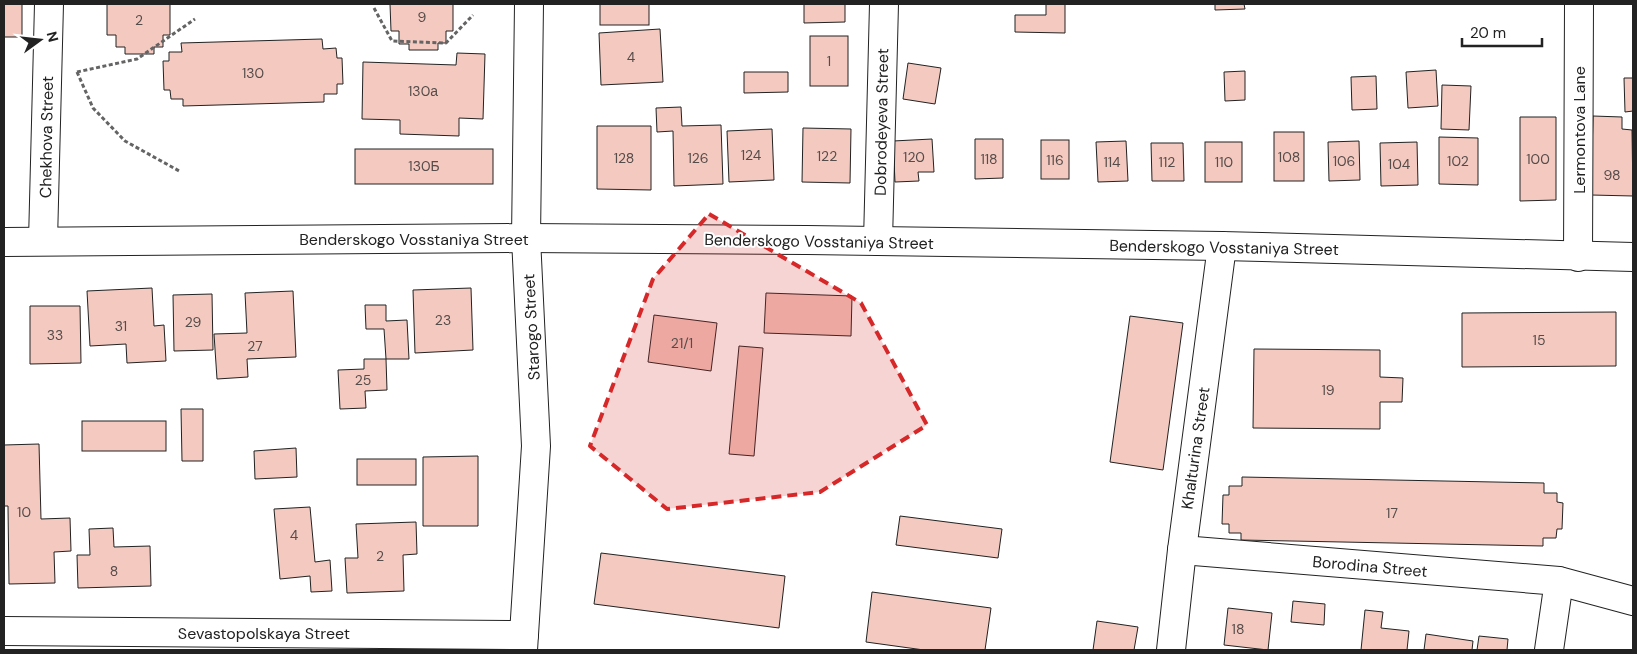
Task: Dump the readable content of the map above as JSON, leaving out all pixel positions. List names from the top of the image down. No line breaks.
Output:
{"streets":{"street":["Dobrodeyeva Street","Lermontova Lane","Chekhova Street","Benderskogo Vosstaniya Street","Starogo Street","Khalturina Street","Borodina Street","Sevastopolskaya Street"]},"crossings":[["Dobrodeyeva Street","Benderskogo Vosstaniya Street"],["Lermontova Lane","Benderskogo Vosstaniya Street"],["Chekhova Street","Benderskogo Vosstaniya Street"],["Benderskogo Vosstaniya Street","Starogo Street"],["Benderskogo Vosstaniya Street","Khalturina Street"],["Starogo Street","Sevastopolskaya Street"],["Khalturina Street","Borodina Street"]],"house_numbers":["9","2","4","1","130","130а","124","122","120","108","128","126","118","100","116","106","102","114","112","110","104","130Б","98","23","29","31","33","15","21/1","27","25","19","10","17","4","2","8","18"],"scale_bar":"20 m","north":"right"}
